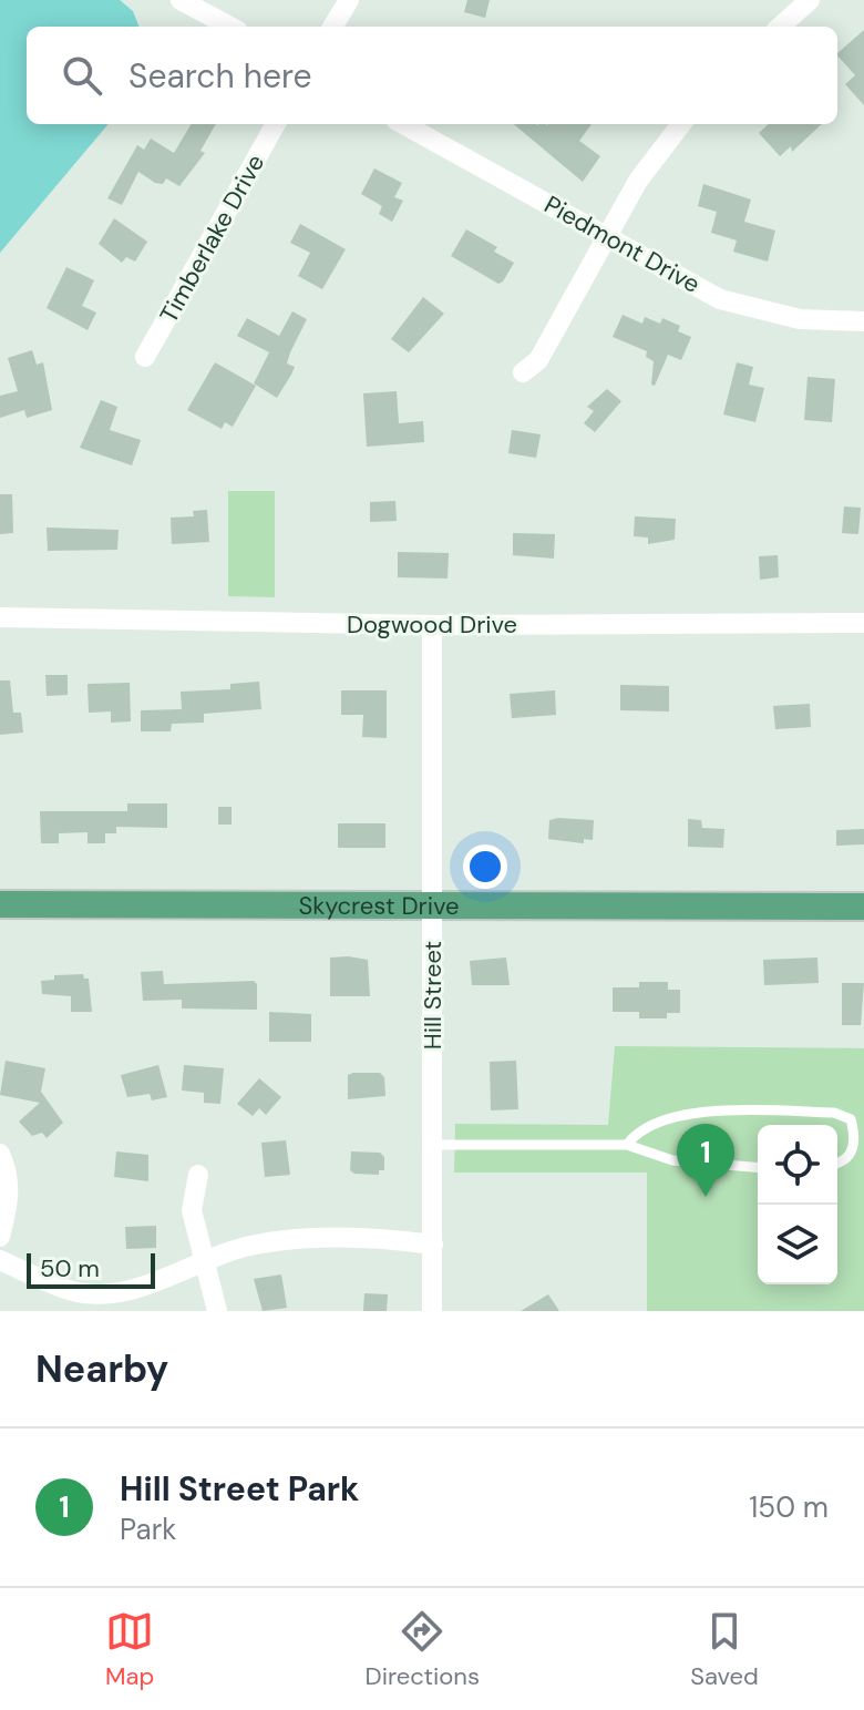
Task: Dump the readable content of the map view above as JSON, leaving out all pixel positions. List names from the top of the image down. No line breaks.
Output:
{"streets":{"main road":["Skycrest Drive"],"street":["Timberlake Drive","Piedmont Drive","Dogwood Drive","Hill Street"]},"crossings":[["Dogwood Drive","Hill Street"],["Skycrest Drive","Hill Street"]],"scale_bar":"50 m","page":{"search":"Search here","pins":"1","scale":"50 m","heading":"Nearby","list":[{"mark":"1","name":"Hill Street Park","note":"Park","value":"150 m"}],"nav":["Map","Directions","Saved"]}}
